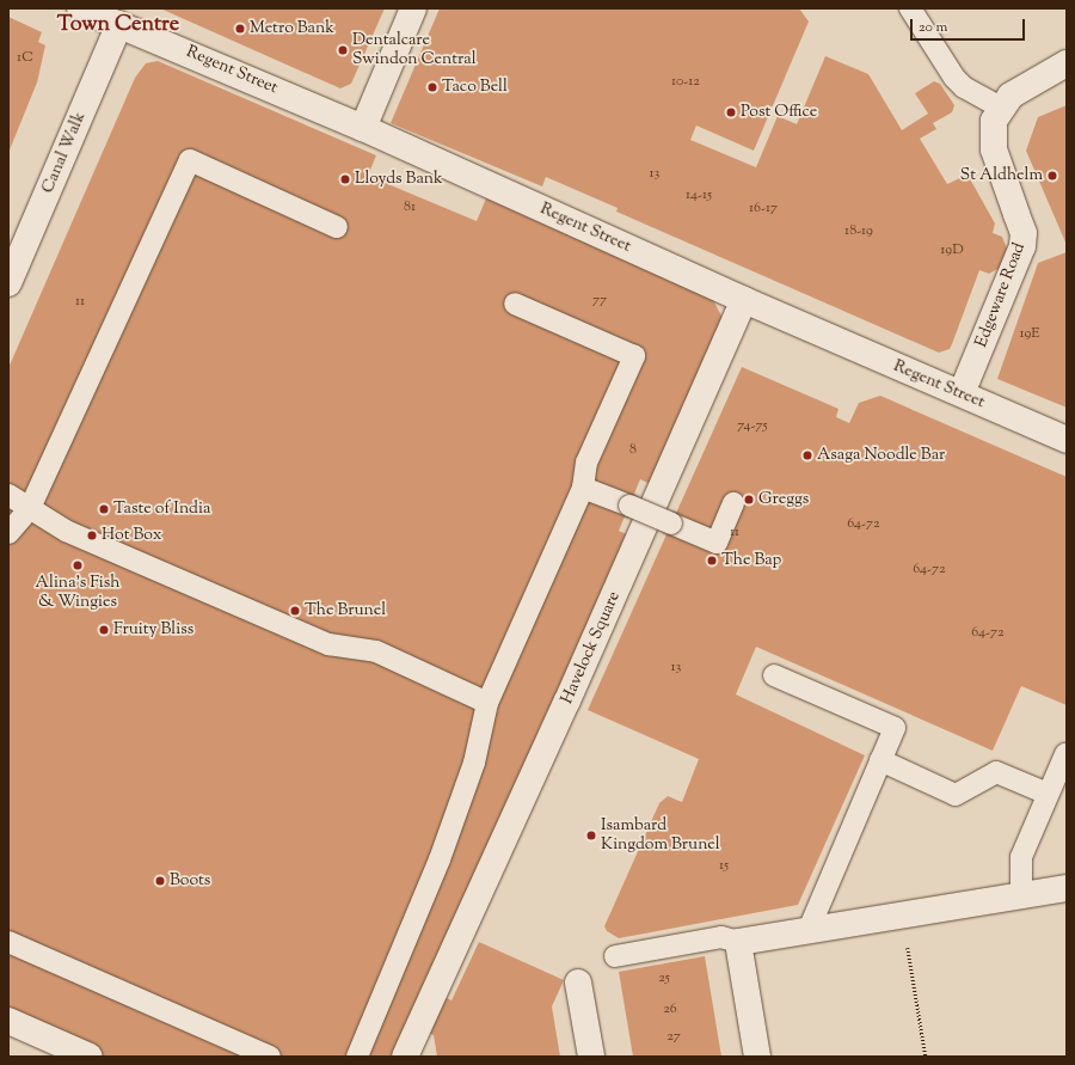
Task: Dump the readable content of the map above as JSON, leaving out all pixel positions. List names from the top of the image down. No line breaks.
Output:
{"streets":{"street":["Regent Street","Canal Walk","Edgeware Road","Havelock Square"]},"crossings":[["Regent Street","Canal Walk"],["Regent Street","Edgeware Road"],["Regent Street","Havelock Square"]],"districts":["Town Centre"],"places":["Metro Bank","Dentalcare Swindon Central","Taco Bell","Post Office","St Aldhelm","Lloyds Bank","Asaga Noodle Bar","Greggs","Taste of India","Hot Box","The Bap","Alina's Fish & Wingies","The Brunel","Fruity Bliss","Isambard Kingdom Brunel","Boots"],"house_numbers":["1C","10-12","13","14-15","81","16-17","18-19","19D","77","11","19E","74-75","8","64-72","11","64-72","64-72","13","15","25","26","27"],"scale_bar":"20 m"}
